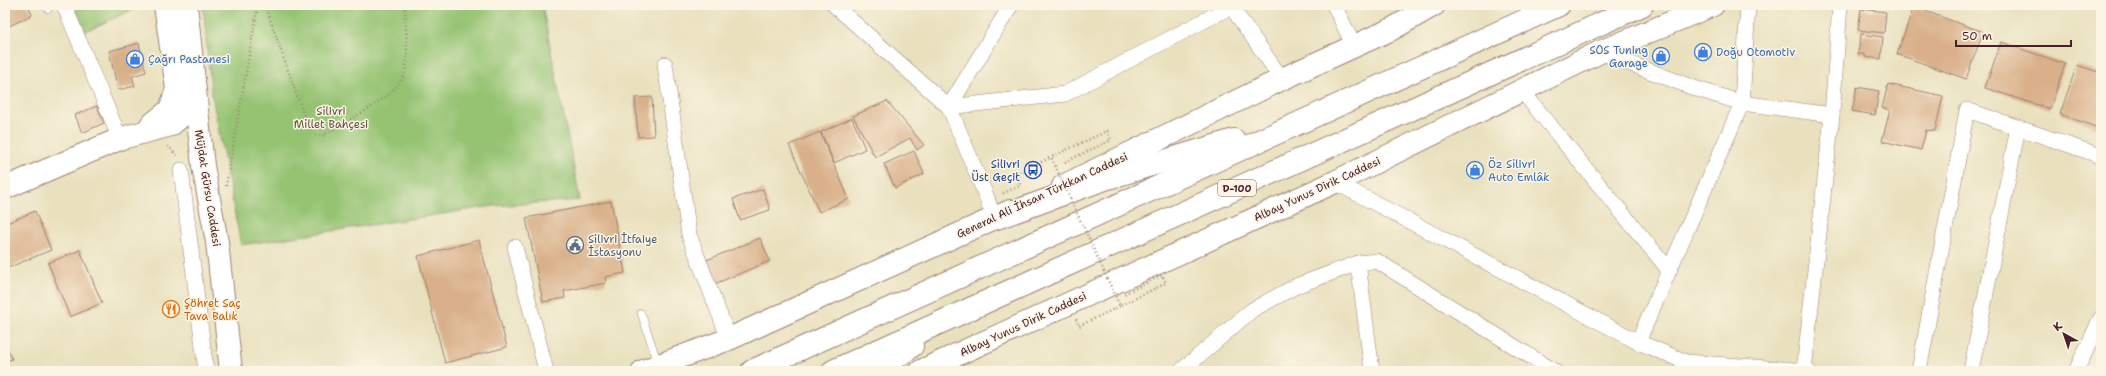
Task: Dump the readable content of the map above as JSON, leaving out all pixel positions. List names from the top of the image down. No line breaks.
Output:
{"streets":{"main road":["Müjdat Gürsu Caddesi","D-100","Albay Yunus Dirik Caddesi","General Ali İhsan Türkkan Caddesi"]},"parks":["Silivri Millet Bahçesi"],"places":{"shop":["Doğu Otomotiv","SOS Tuning Garage","Çağrı Pastanesi","Öz Silivri Auto Emlâk"],"bus stop":["Silivri Üst Geçit"],"public building":["Silivri İtfaiye İstasyonu"],"restaurant":["Şöhret Saç Tava Balık"]},"scale_bar":"50 m","north":"top left"}
